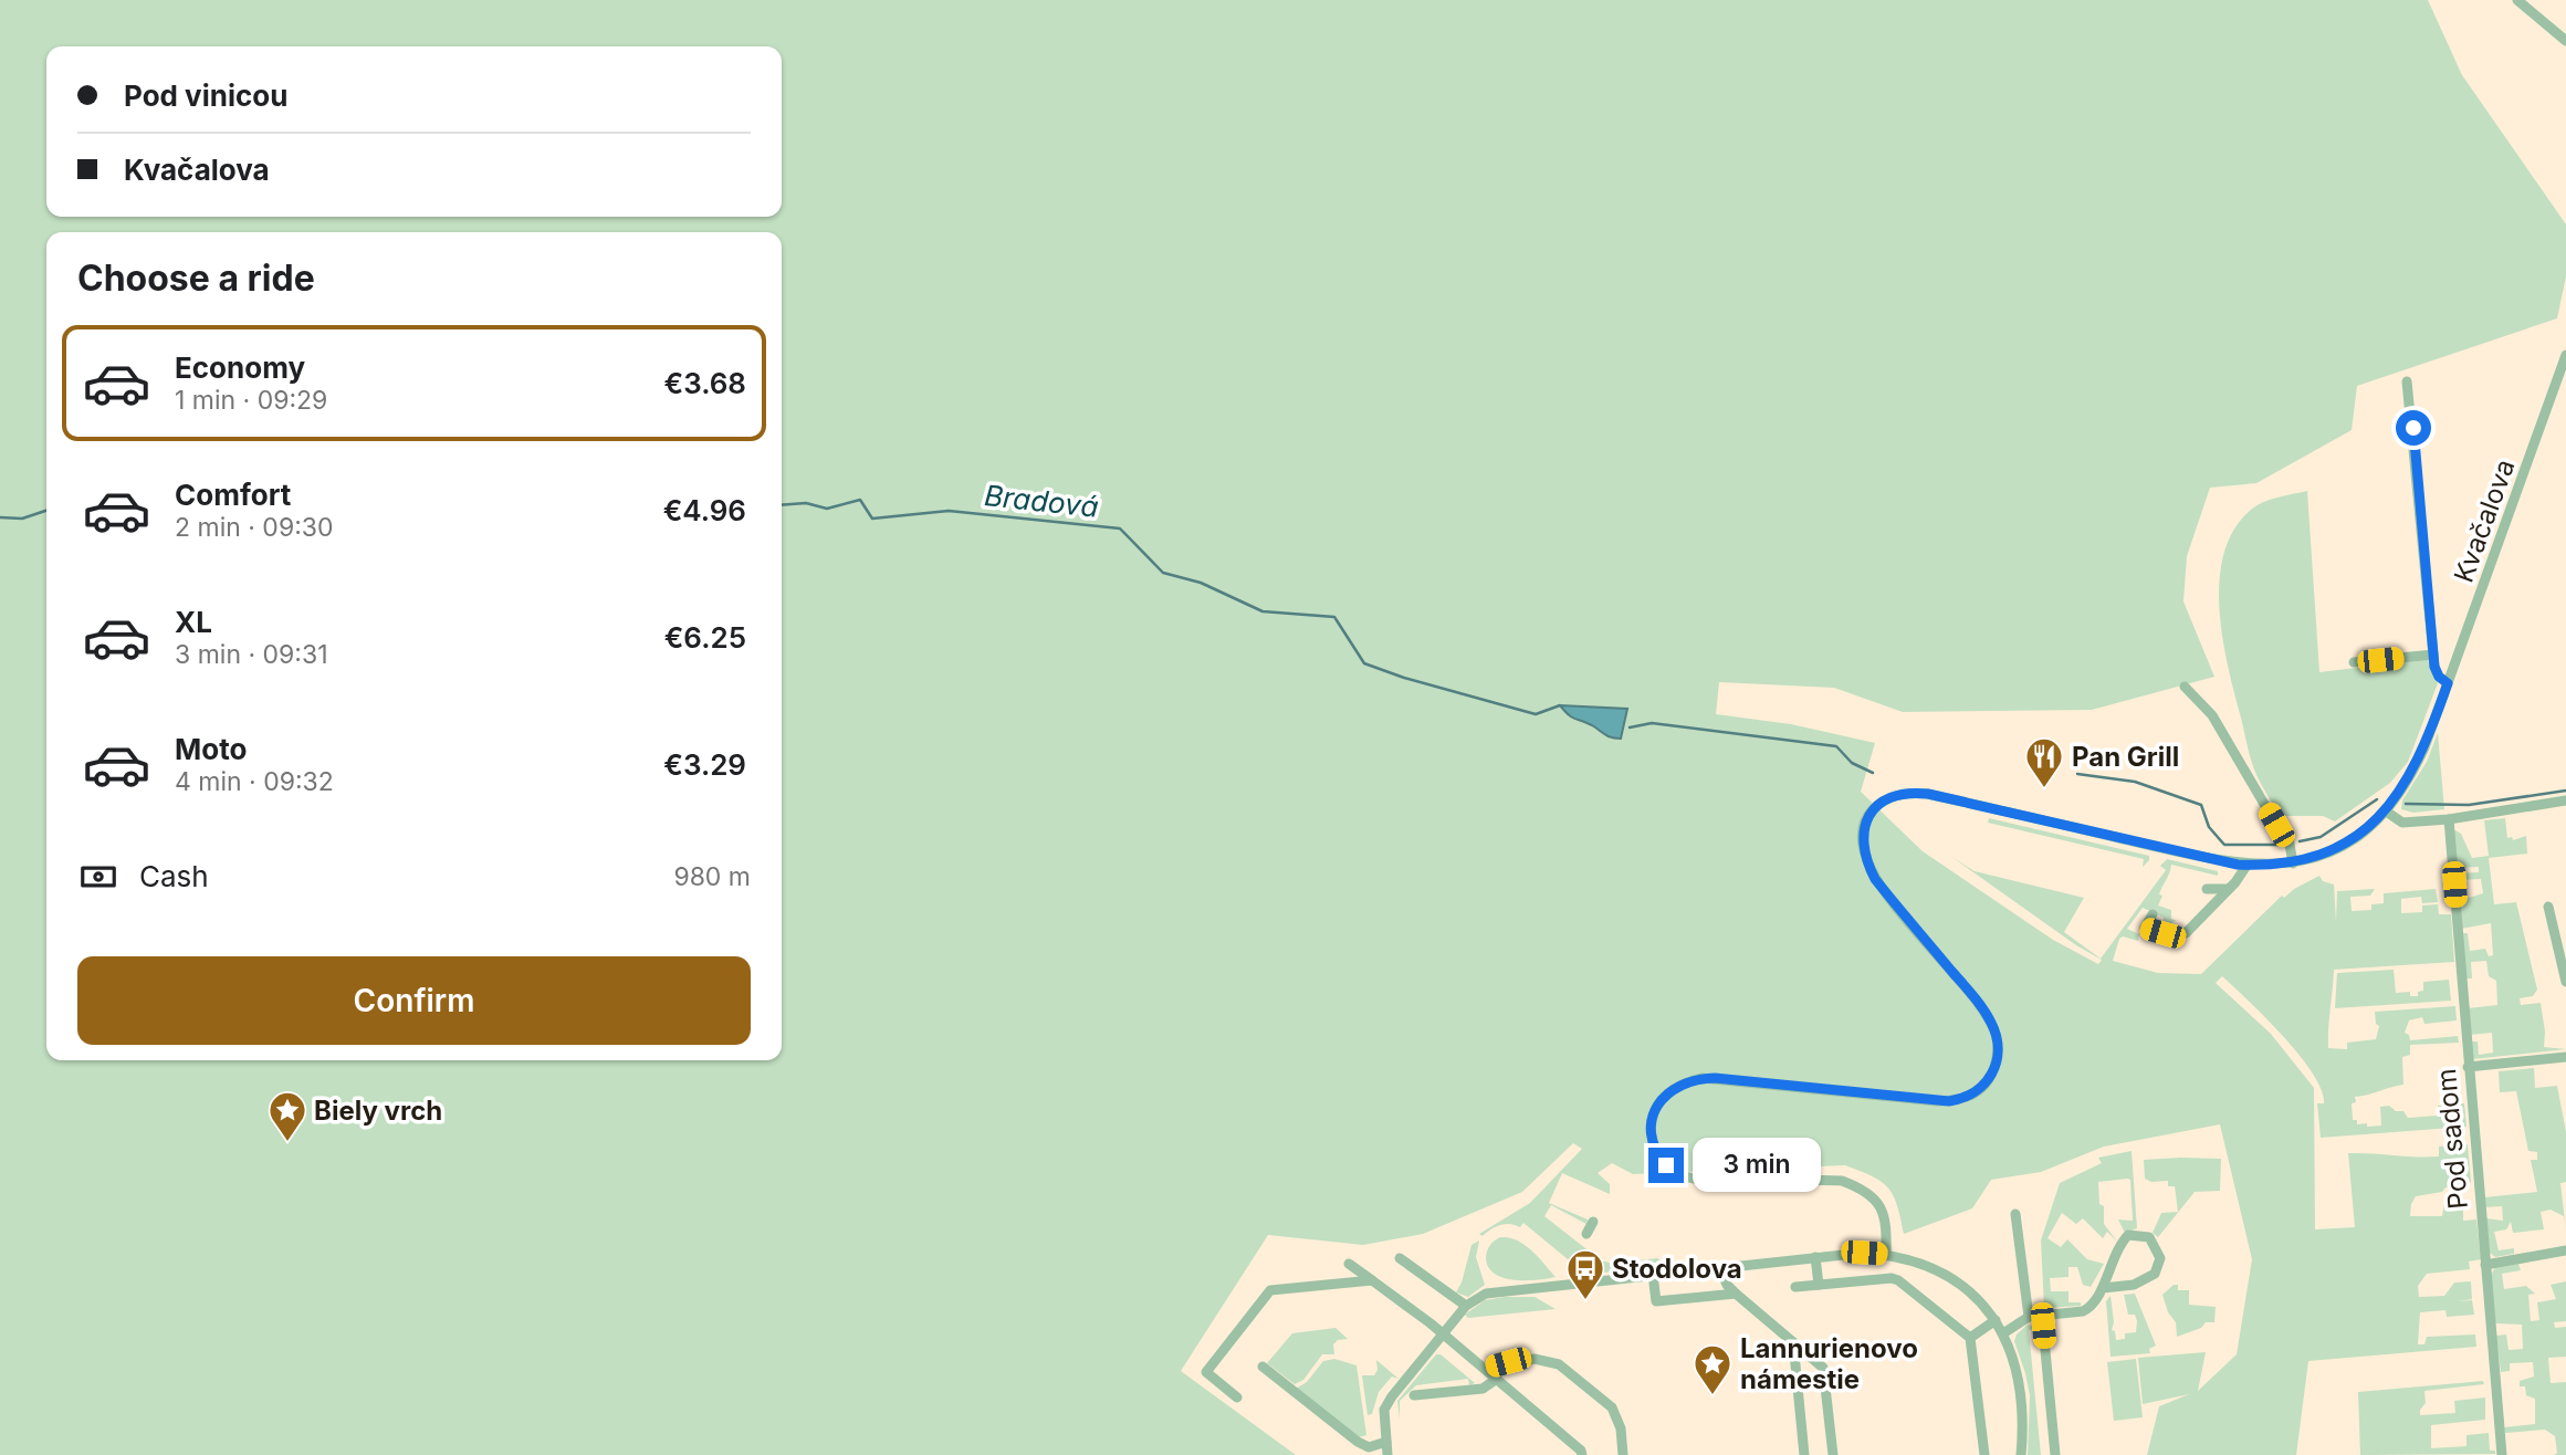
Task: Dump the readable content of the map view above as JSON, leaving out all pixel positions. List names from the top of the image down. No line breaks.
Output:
{"streets":{"street":["Kvačalova","Pod sadom"]},"water":["Bradová"],"places":{"restaurant":["Pan Grill"],"place":["Biely vrch","Lannurienovo námestie"],"bus stop":["Stodolova"]},"page":{"banner":["Pod vinicou","Kvačalova"],"heading":"Choose a ride","list":[{"name":"Economy","note":"1 min · 09:29","value":"€3.68"},{"name":"Comfort","note":"2 min · 09:30","value":"€4.96"},{"name":"XL","note":"3 min · 09:31","value":"€6.25"},{"name":"Moto","note":"4 min · 09:32","value":"€3.29"}],"pay":["Cash","980 m"],"buttons":"Confirm","bubble":"3 min"}}
